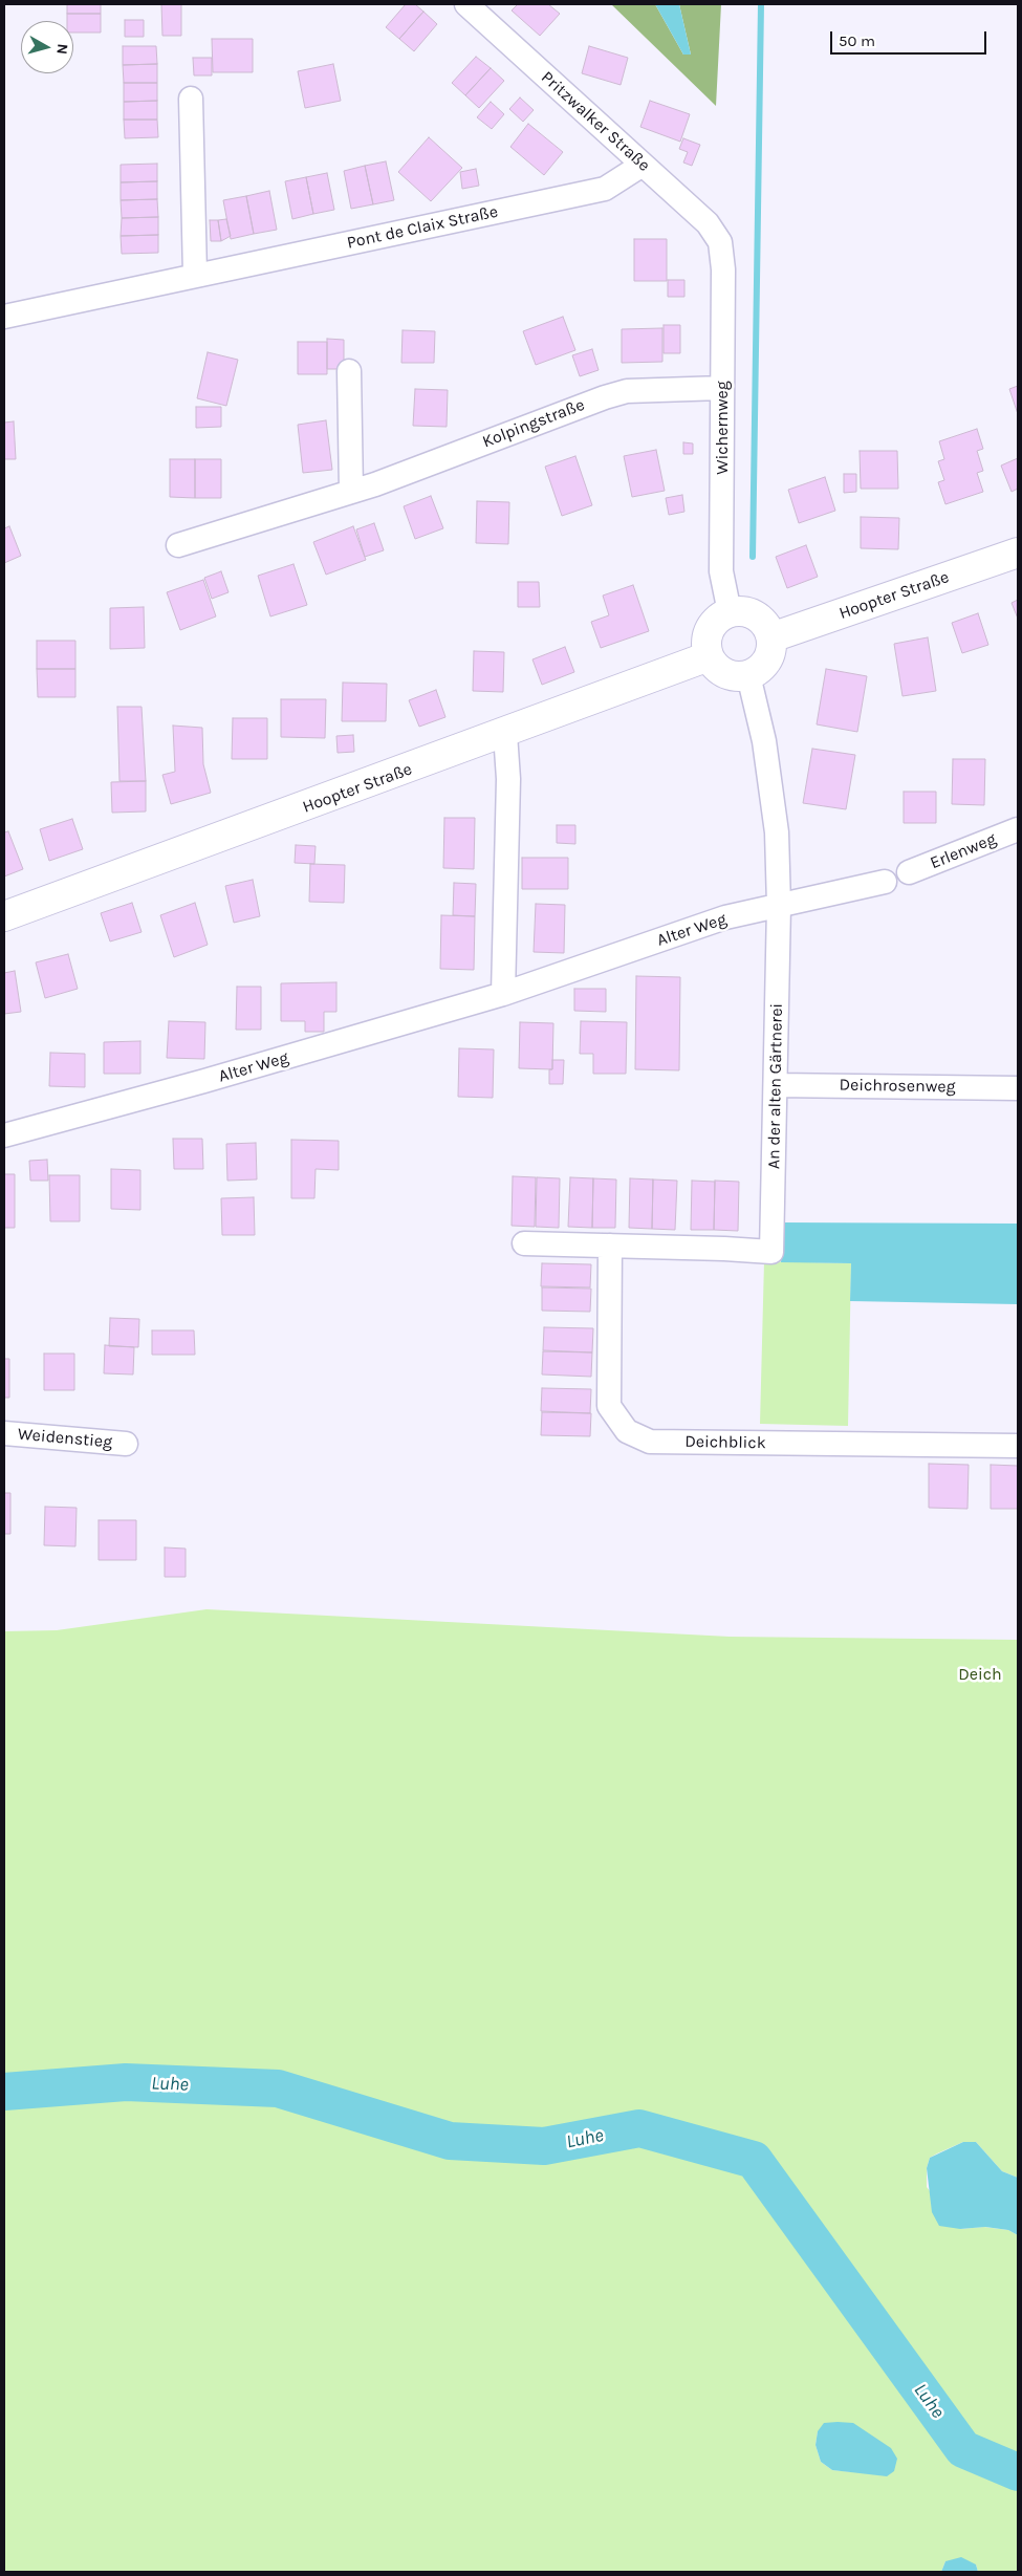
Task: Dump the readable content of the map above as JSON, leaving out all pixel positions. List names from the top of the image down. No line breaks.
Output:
{"streets":{"street":["Pritzwalker Straße","Pont de Claix Straße","Kolpingstraße","Wichernweg","Hoopter Straße","Erlenweg","Alter Weg","An der alten Gärtnerei","Deichrosenweg","Weidenstieg","Deichblick"]},"crossings":[["Pritzwalker Straße","Pont de Claix Straße"],["Pritzwalker Straße","Wichernweg"],["Kolpingstraße","Wichernweg"],["Wichernweg","Hoopter Straße"],["Wichernweg","An der alten Gärtnerei"],["Hoopter Straße","An der alten Gärtnerei"],["Alter Weg","An der alten Gärtnerei"],["An der alten Gärtnerei","Deichrosenweg"],["An der alten Gärtnerei","Deichblick"]],"water":["Luhe"],"parks":["Deich"],"scale_bar":"50 m","north":"right"}
